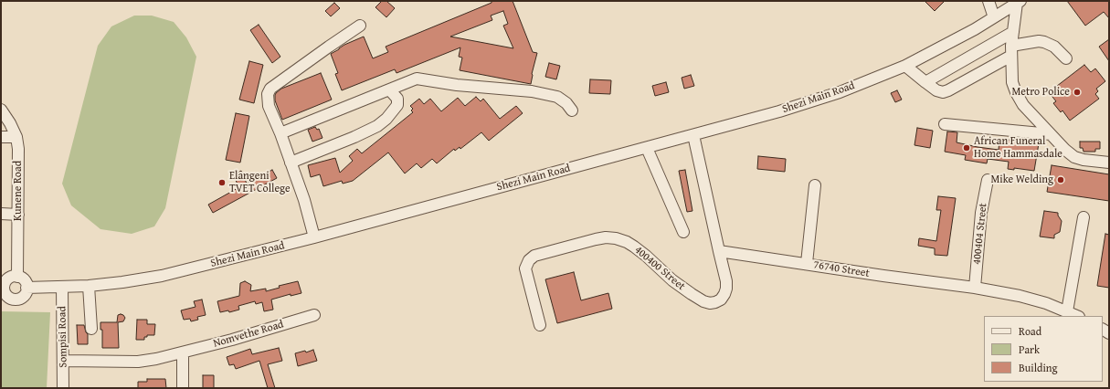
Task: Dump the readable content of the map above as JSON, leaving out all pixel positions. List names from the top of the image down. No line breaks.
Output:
{"streets":{"street":["Shezi Main Road","Kunene Road","400404 Street","400400 Street","76740 Street","Nomvethe Road","Sompisi Road"]},"crossings":[["Shezi Main Road","Kunene Road"],["Shezi Main Road","Sompisi Road"],["400404 Street","76740 Street"],["400400 Street","76740 Street"],["Nomvethe Road","Sompisi Road"]],"places":["Metro Police","African Funeral Home Hammasdale","Mike Welding","Elangeni TVET College"],"legend":["Road","Park","Building"]}
